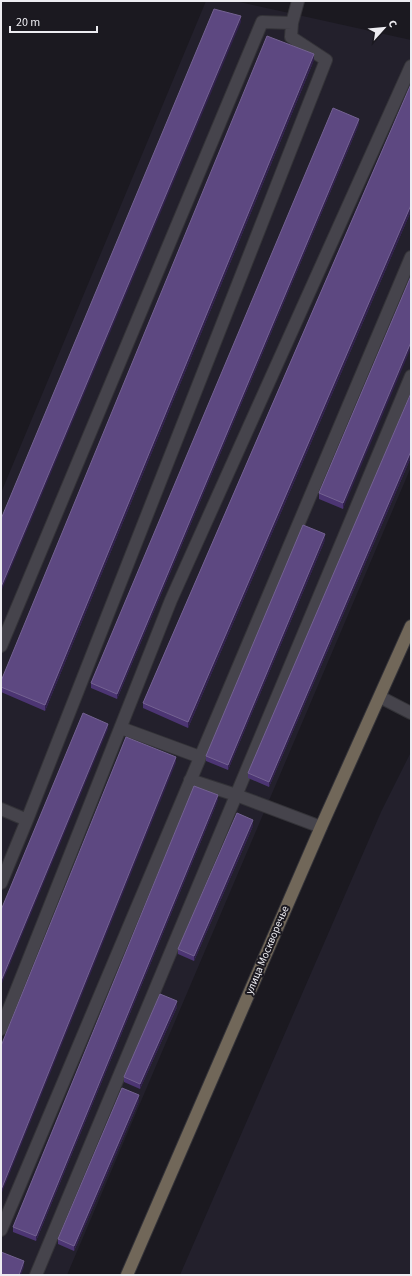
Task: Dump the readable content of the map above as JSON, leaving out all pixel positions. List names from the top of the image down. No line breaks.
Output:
{"streets":{"main road":["улица Москворечье"]},"scale_bar":"20 m","north":"top right"}
